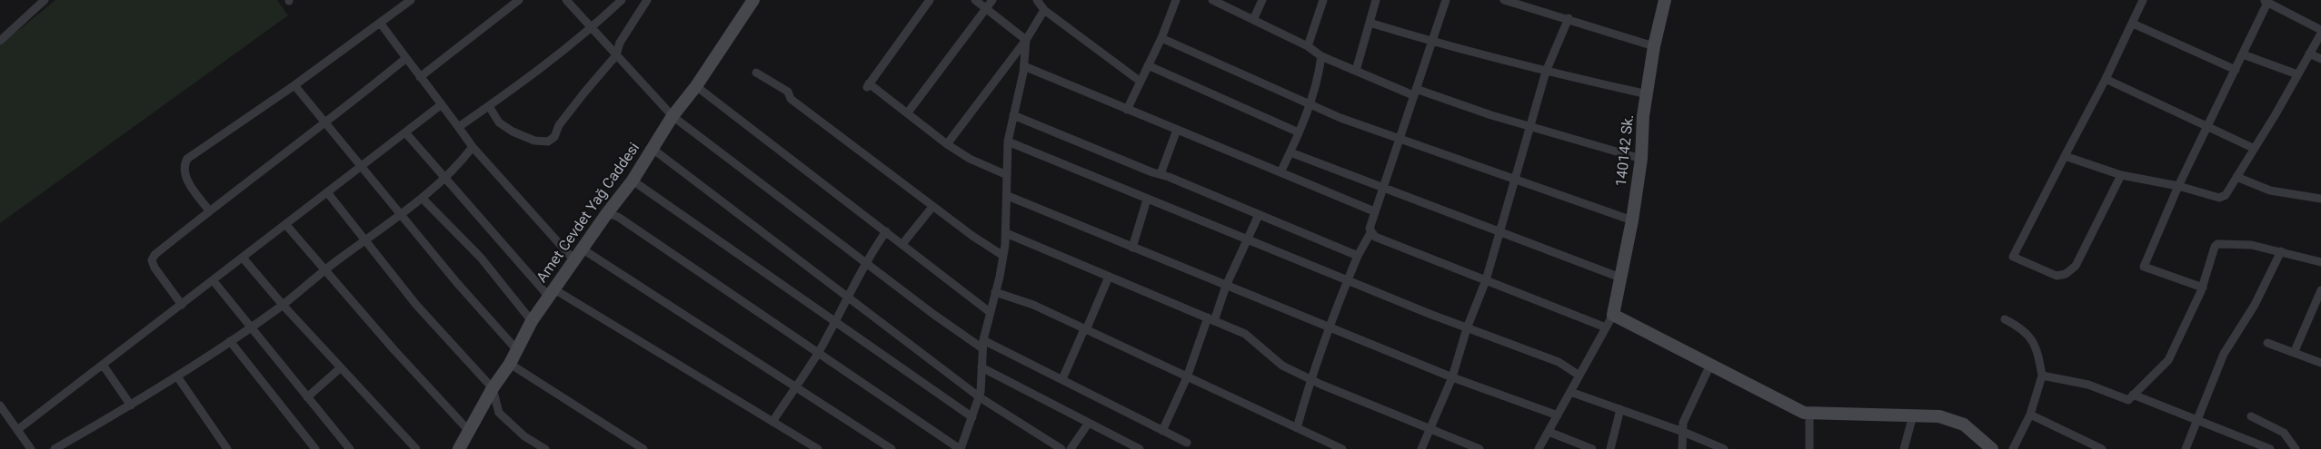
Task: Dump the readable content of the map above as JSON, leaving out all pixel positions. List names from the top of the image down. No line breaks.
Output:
{"streets":{"main road":["140142 Sk.","Amet Cevdet Yağ Caddesi"]}}
